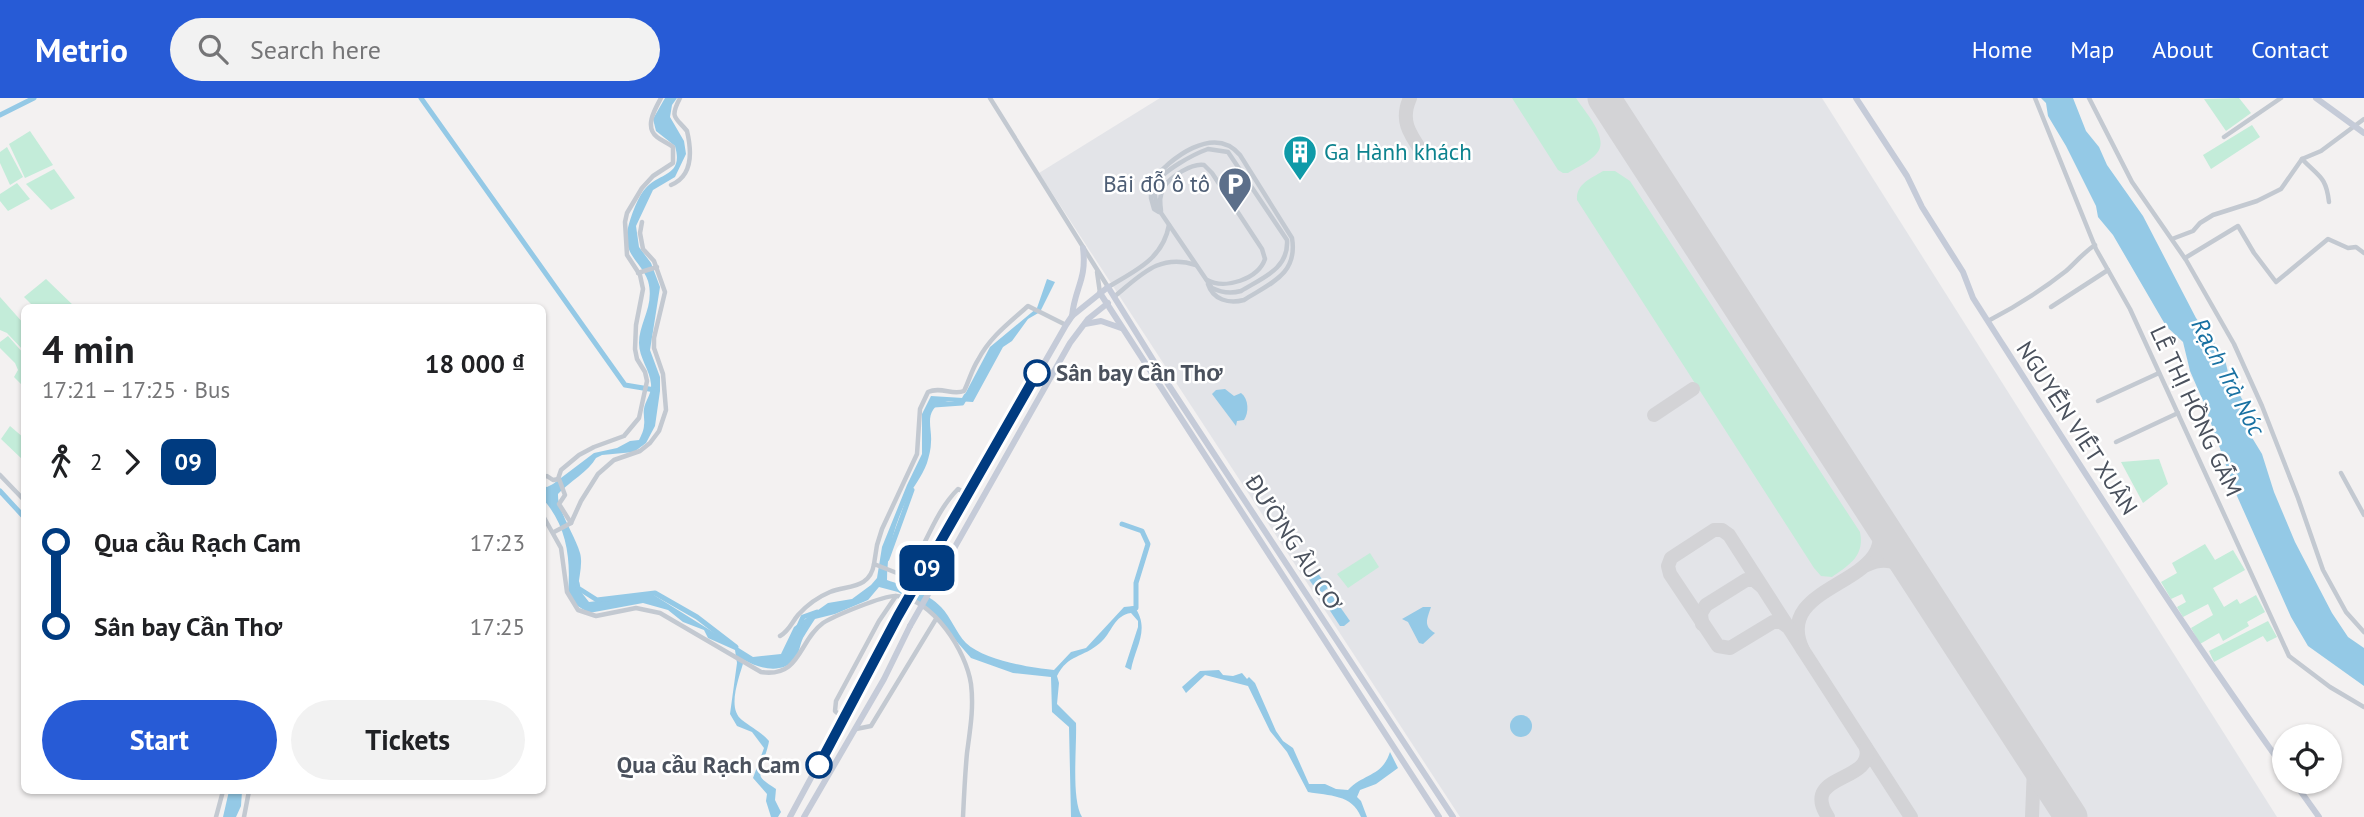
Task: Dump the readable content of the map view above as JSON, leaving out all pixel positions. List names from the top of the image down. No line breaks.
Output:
{"streets":{"street":["LÊ THỊ HỒNG GẤM","NGUYỄN VIẾT XUÂN","ĐƯỜNG ÂU CƠ"]},"water":["Rạch Trà Nóc"],"places":{"building":["Ga Hành khách"],"parking":["Bãi đỗ ô tô"],"other":["Sân bay Cần Thơ","Qua cầu Rạch Cam"]},"lines":["bus line 09"],"page":{"header":"Metrio","search":"Search here","nav":["Home","Map","About","Contact"],"on_map":"09","heading":["4 min","17:21 – 17:25 · Bus","18 000 ₫"],"legs":["2","09"],"list":[{"name":"Qua cầu Rạch Cam","value":"17:23"},{"name":"Sân bay Cần Thơ","value":"17:25"}],"buttons":["Start","Tickets"]}}
